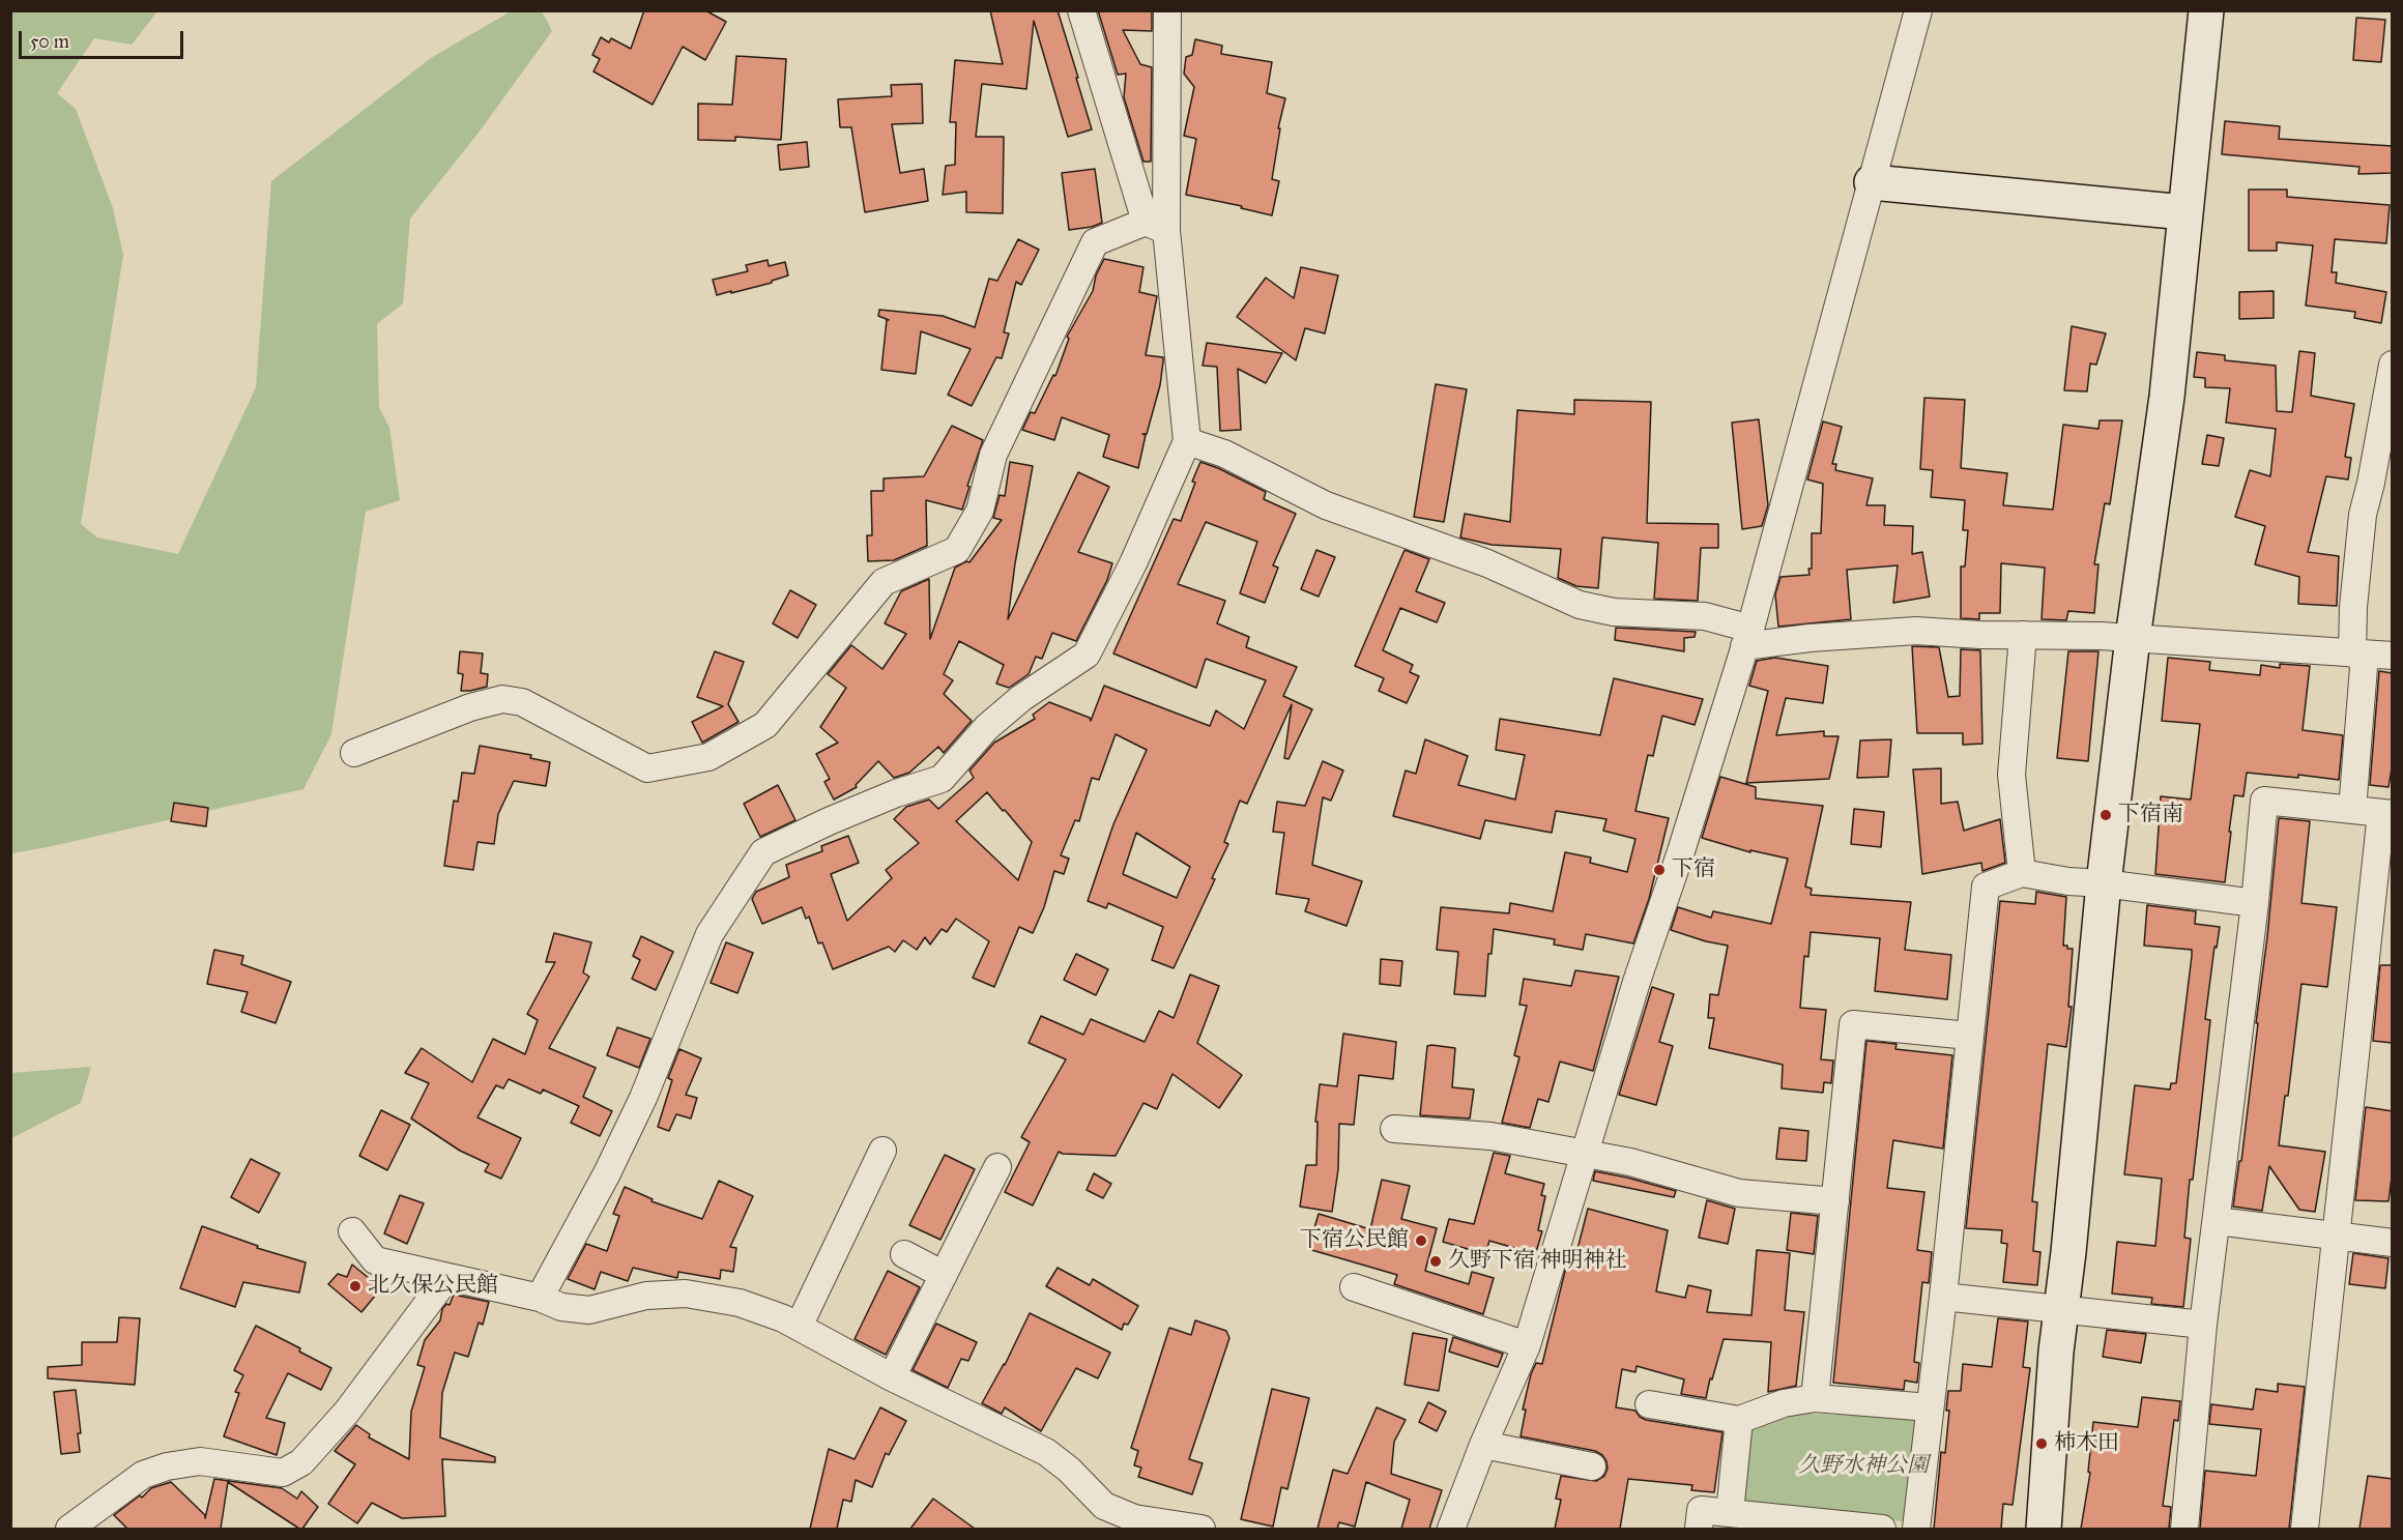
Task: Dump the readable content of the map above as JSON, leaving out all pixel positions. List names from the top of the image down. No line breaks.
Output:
{"parks":["久野水神公園"],"places":["下宿南","下宿","下宿公民館","久野下宿 神明神社","北久保公民館","柿木田"],"scale_bar":"50 m"}
